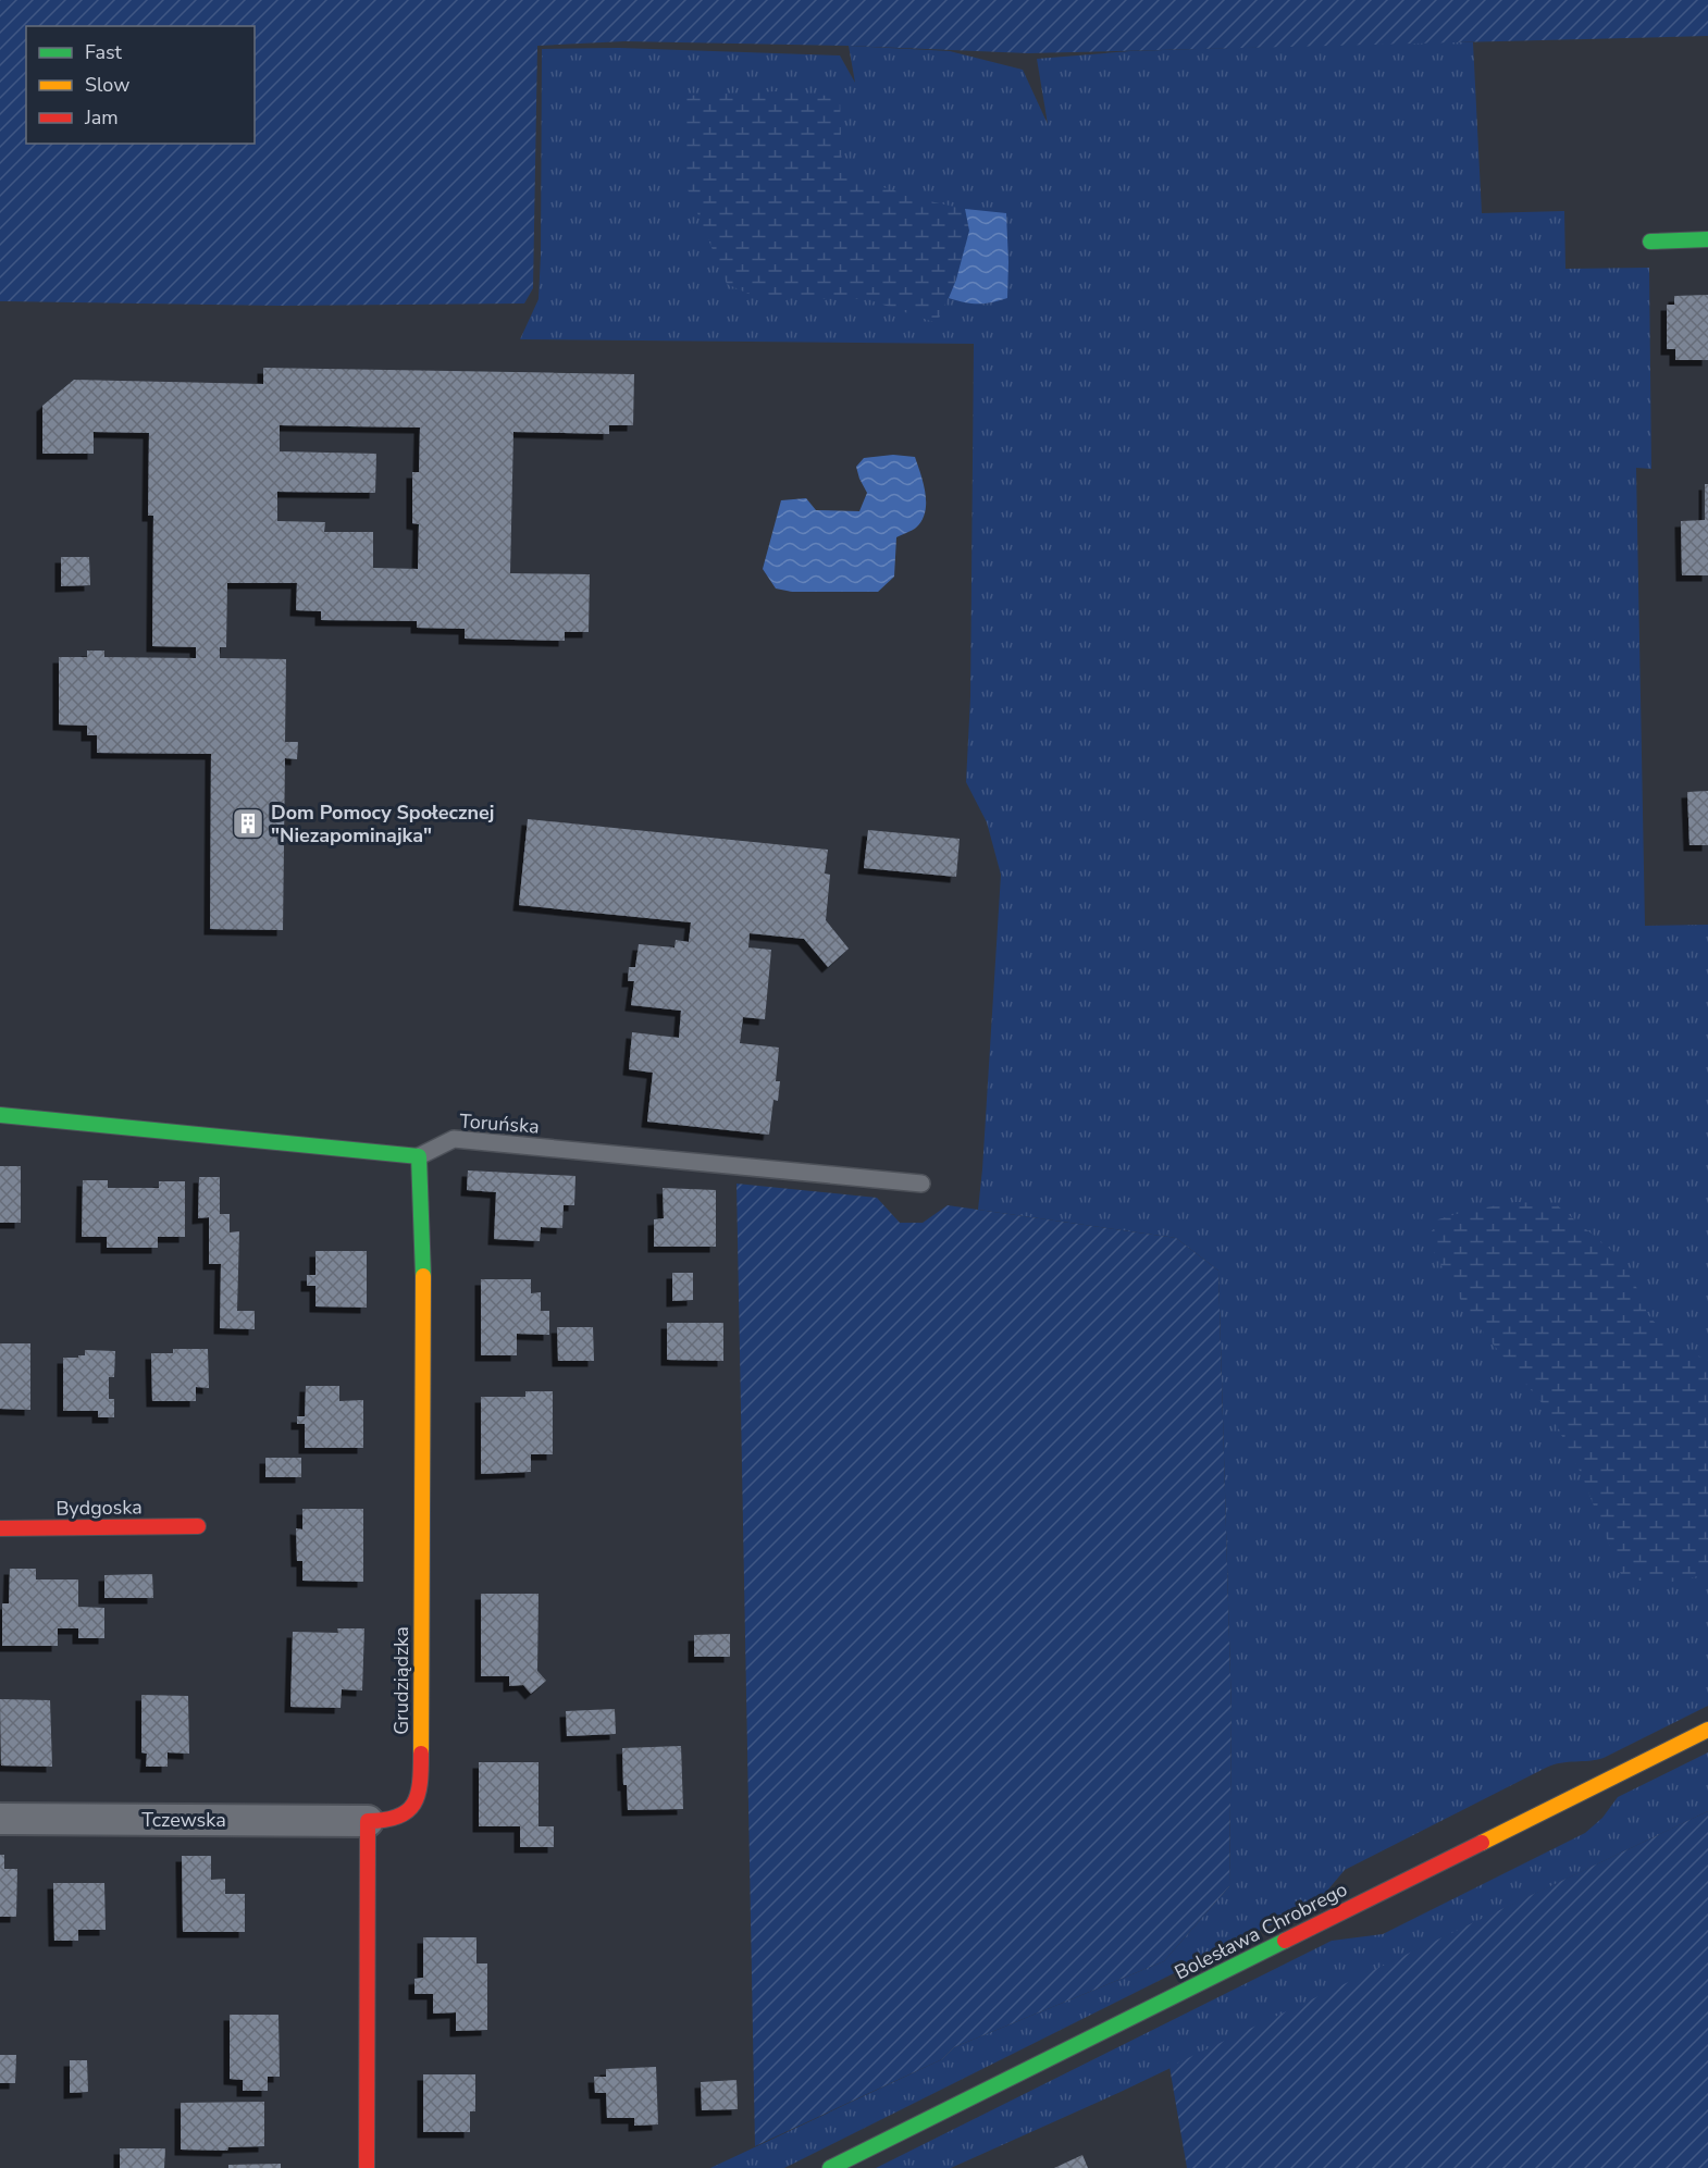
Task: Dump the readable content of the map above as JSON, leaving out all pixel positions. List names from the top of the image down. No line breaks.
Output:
{"streets":{"street":["Bydgoska","Grudziądzka","Tczewska","Bolesława Chrobrego"],"lane":["Toruńska"]},"crossings":[["Toruńska","Grudziądzka"],["Grudziądzka","Tczewska"]],"places":{"building":["Dom Pomocy Społecznej \"Niezapominajka\""]},"legend":["Fast","Slow","Jam"]}
